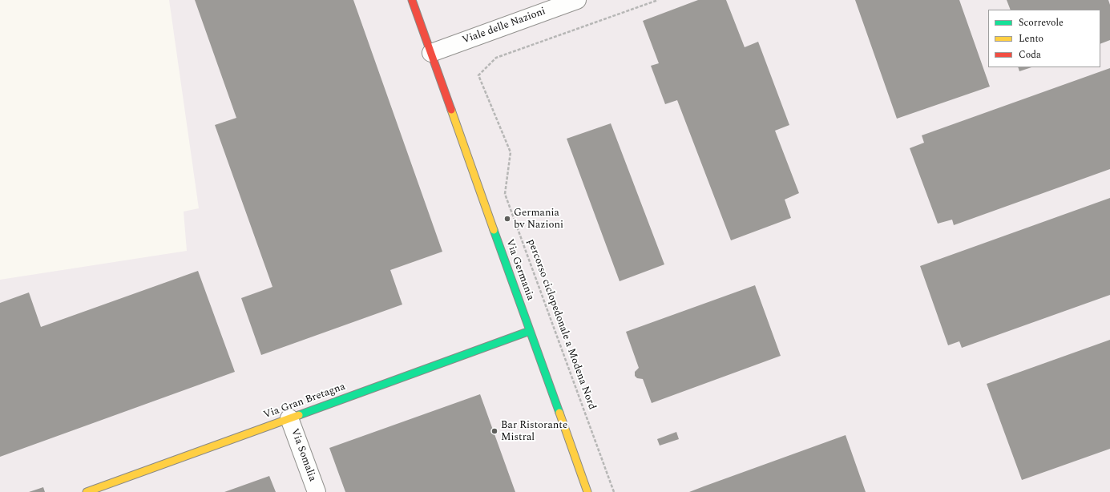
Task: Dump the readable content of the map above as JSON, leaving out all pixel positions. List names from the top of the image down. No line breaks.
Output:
{"streets":{"street":["Viale delle Nazioni","Via Germania","Via Gran Bretagna","Via Somalia"],"path":["percorso ciclopedonale a Modena Nord"]},"crossings":[["Viale delle Nazioni","Via Germania"],["Via Germania","Via Gran Bretagna"],["Via Gran Bretagna","Via Somalia"]],"places":["Germania bv Nazioni","Bar Ristorante Mistral"],"legend":["Scorrevole","Lento","Coda"]}
